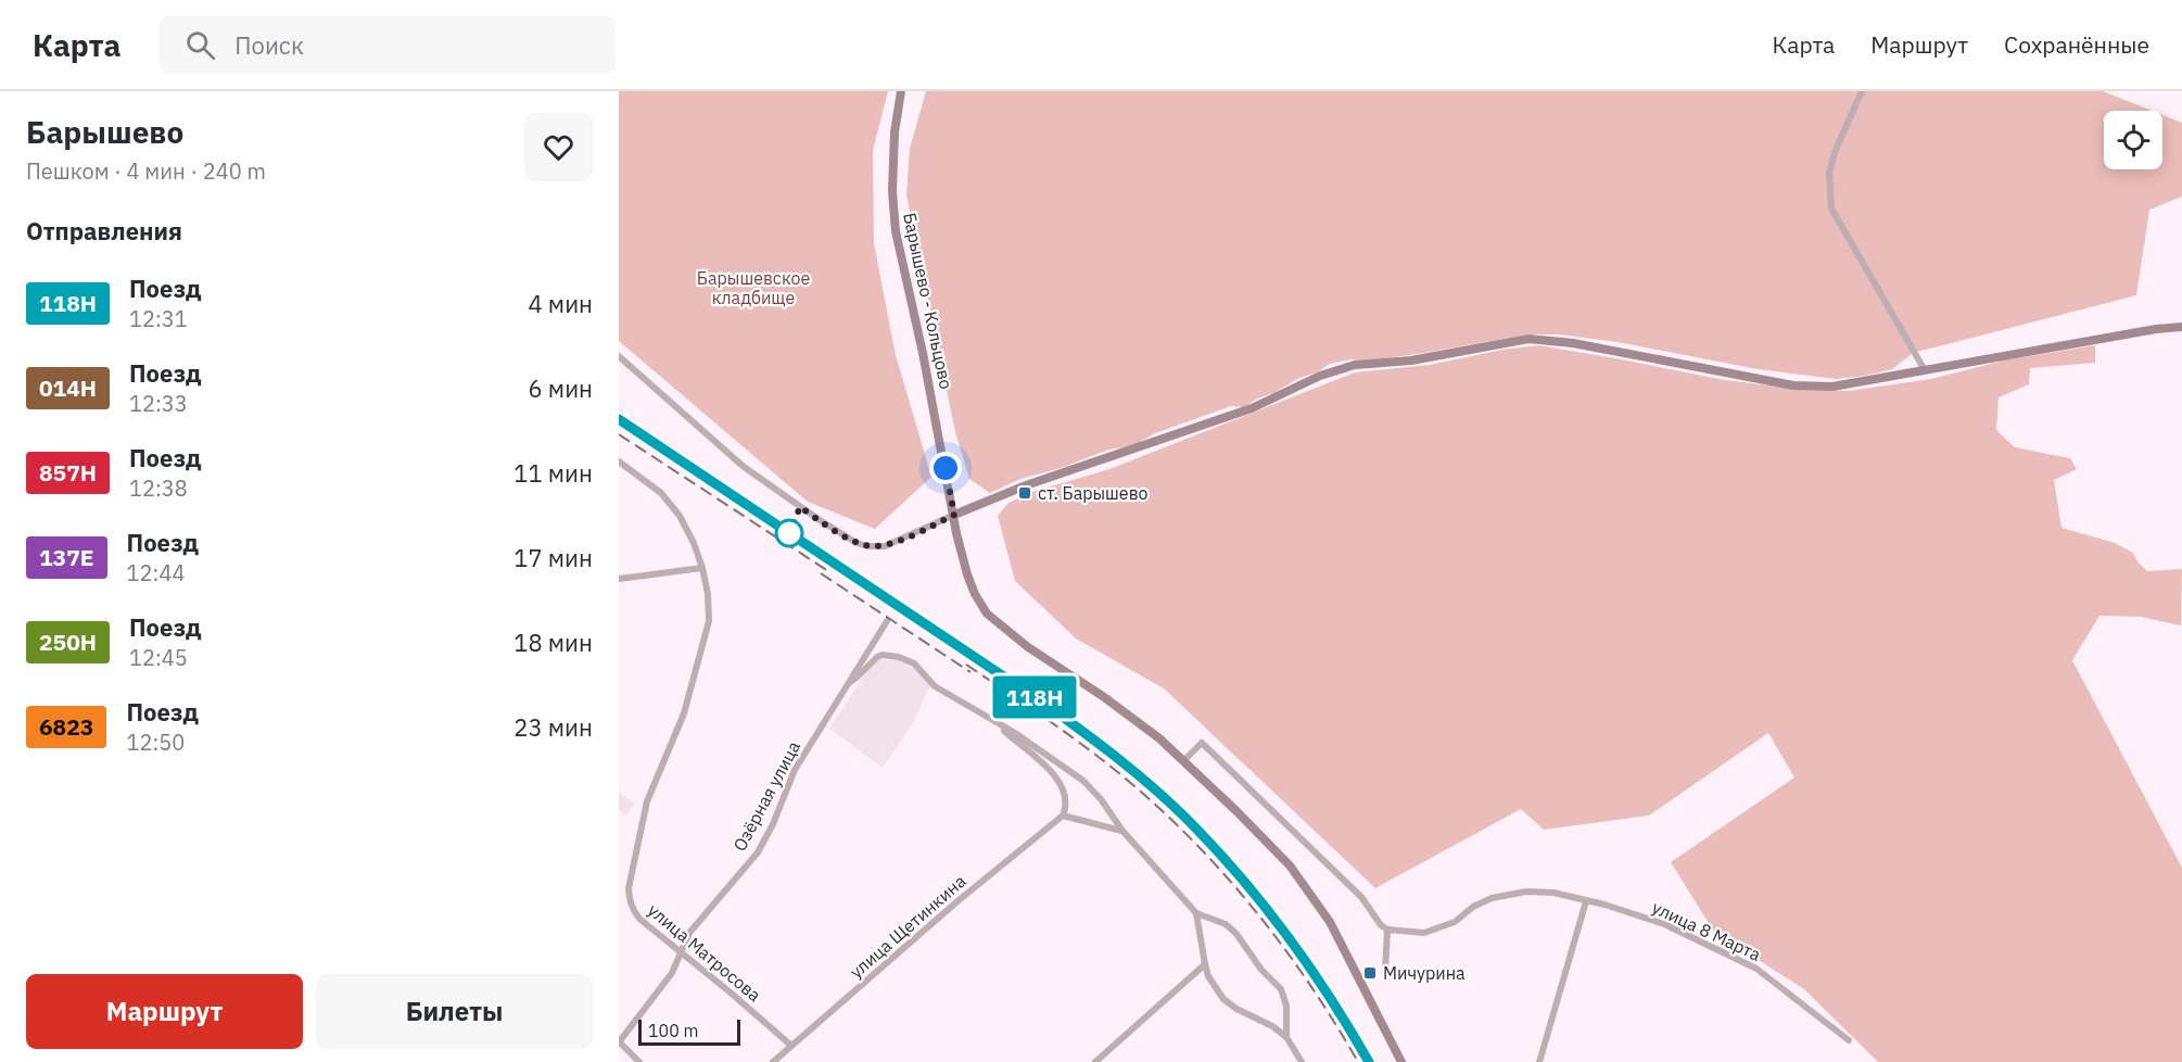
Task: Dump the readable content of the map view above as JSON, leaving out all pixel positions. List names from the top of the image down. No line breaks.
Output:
{"streets":{"main road":["Барышево - Кольцово"],"street":["Озёрная улица","улица Щетинкина","улица 8 Марта","улица Матросова"]},"crossings":[["Озёрная улица","улица Матросова"],["улица Щетинкина","улица Матросова"]],"parks":["Барышевское кладбище"],"places":{"transit":["ст. Барышево","Мичурина"]},"scale_bar":"100 m","page":{"header":"Карта","search":"Поиск","nav":["Карта","Маршрут","Сохранённые"],"heading":[["Барышево","Пешком · 4 мин · 240 m"],"Отправления"],"on_map":"118Н","list":[{"mark":"118Н","name":"Поезд","note":"12:31","value":"4 мин"},{"mark":"014Н","name":"Поезд","note":"12:33","value":"6 мин"},{"mark":"857Н","name":"Поезд","note":"12:38","value":"11 мин"},{"mark":"137Е","name":"Поезд","note":"12:44","value":"17 мин"},{"mark":"250Н","name":"Поезд","note":"12:45","value":"18 мин"},{"mark":"6823","name":"Поезд","note":"12:50","value":"23 мин"}],"buttons":["Маршрут","Билеты"],"scale":"100 m"}}
